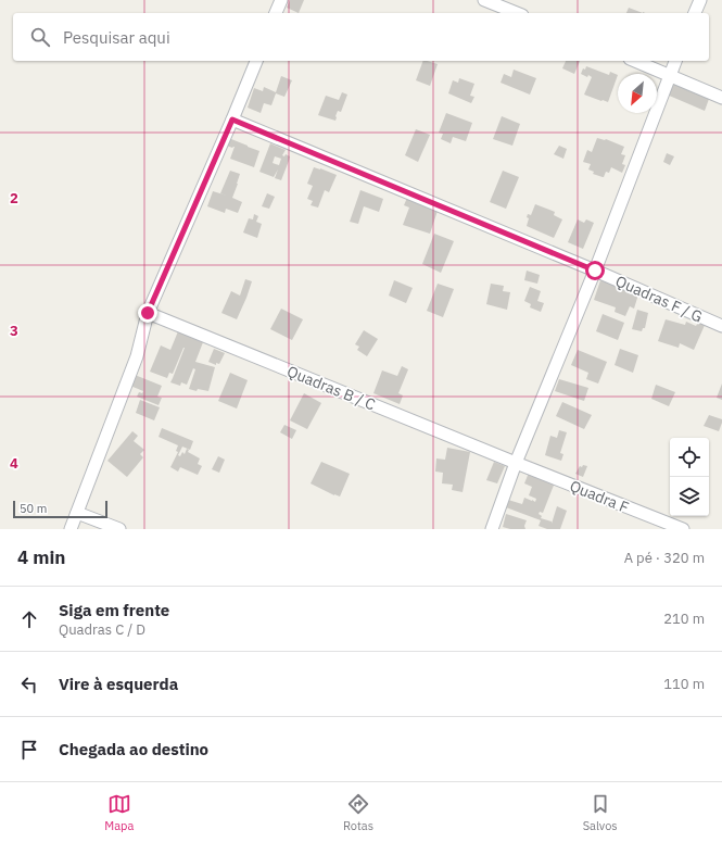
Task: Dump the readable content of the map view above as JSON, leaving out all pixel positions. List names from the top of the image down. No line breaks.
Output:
{"streets":{"street":["Quadras F / G","Quadras B / C","Quadra F"]},"crossings":[["Quadras B / C","Quadra F"]],"scale_bar":"50 m","north":"bottom left","page":{"search":"Pesquisar aqui","scale":"50 m","heading":["4 min","A pé · 320 m"],"list":[["Siga em frente","Quadras C / D","210 m"],["Vire à esquerda","110 m"],"Chegada ao destino"],"nav":["Mapa","Rotas","Salvos"]},"grid":{"rows":["2","3","4"]}}
